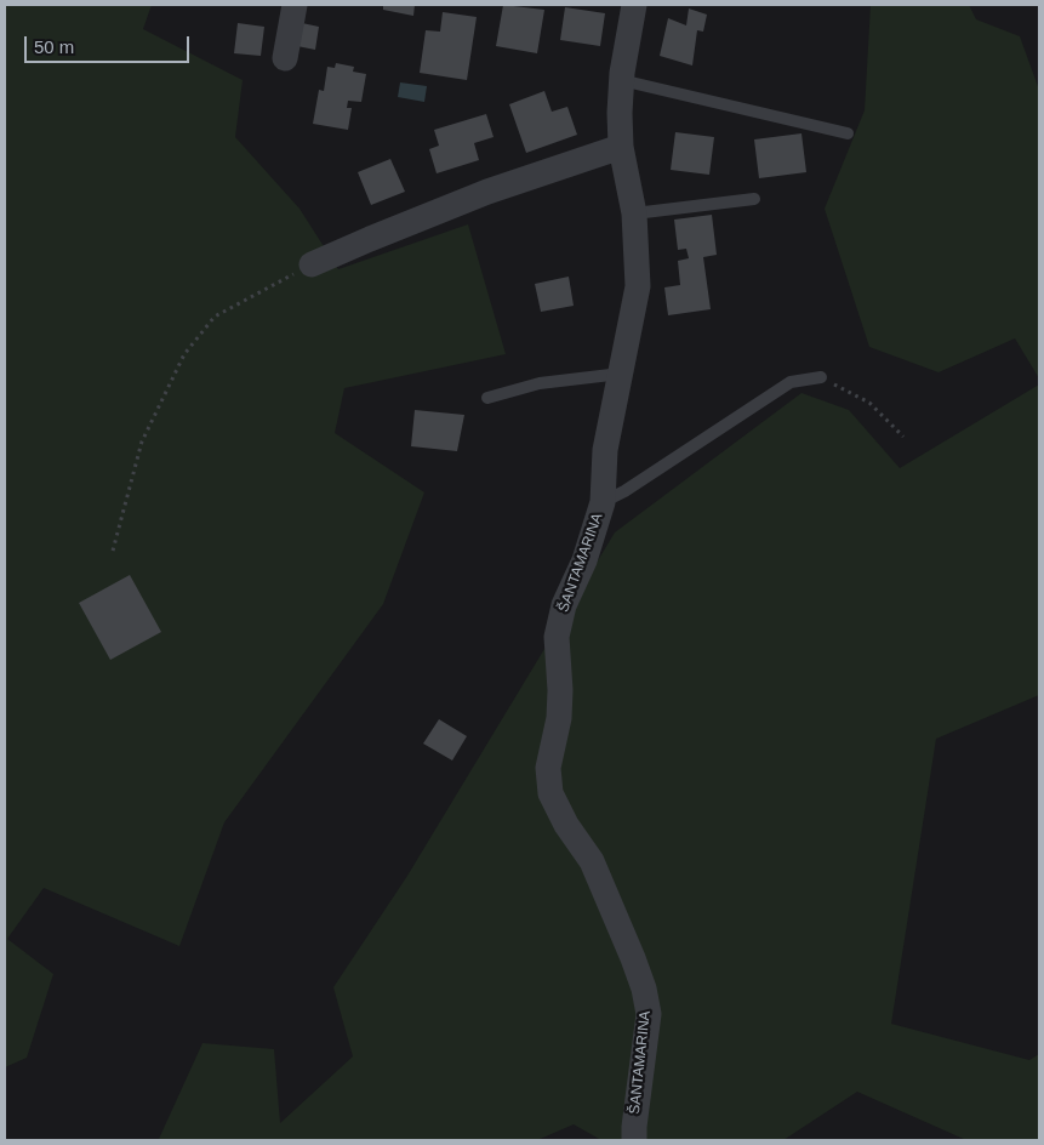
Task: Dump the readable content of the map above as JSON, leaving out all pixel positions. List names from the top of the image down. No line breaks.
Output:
{"streets":{"street":["ŠANTAMARINA"]},"scale_bar":"50 m"}
